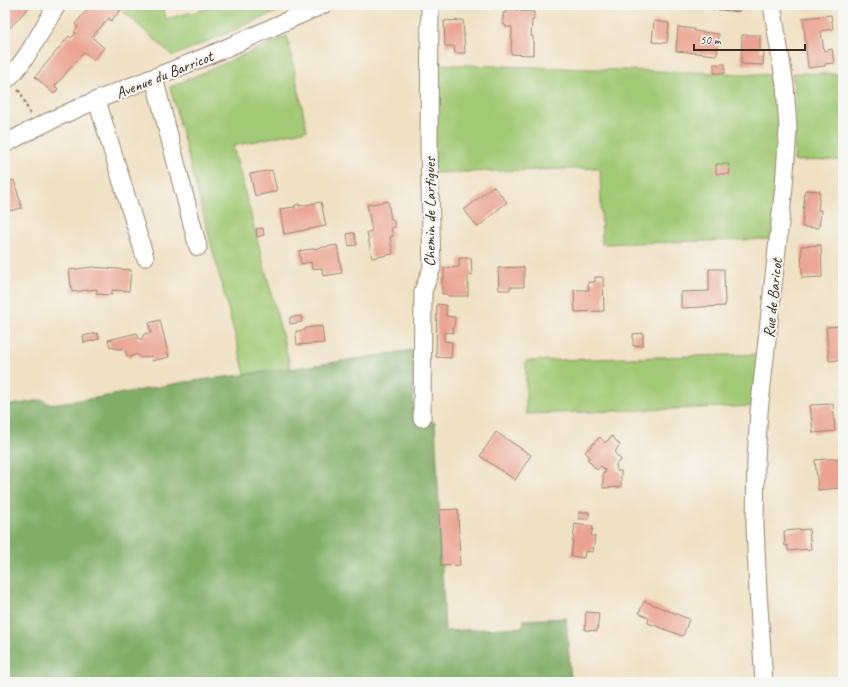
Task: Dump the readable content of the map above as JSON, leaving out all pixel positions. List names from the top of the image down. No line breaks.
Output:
{"streets":{"street":["Avenue du Barricot","Chemin de Lartigues","Rue de Baricot"]},"scale_bar":"50 m"}
